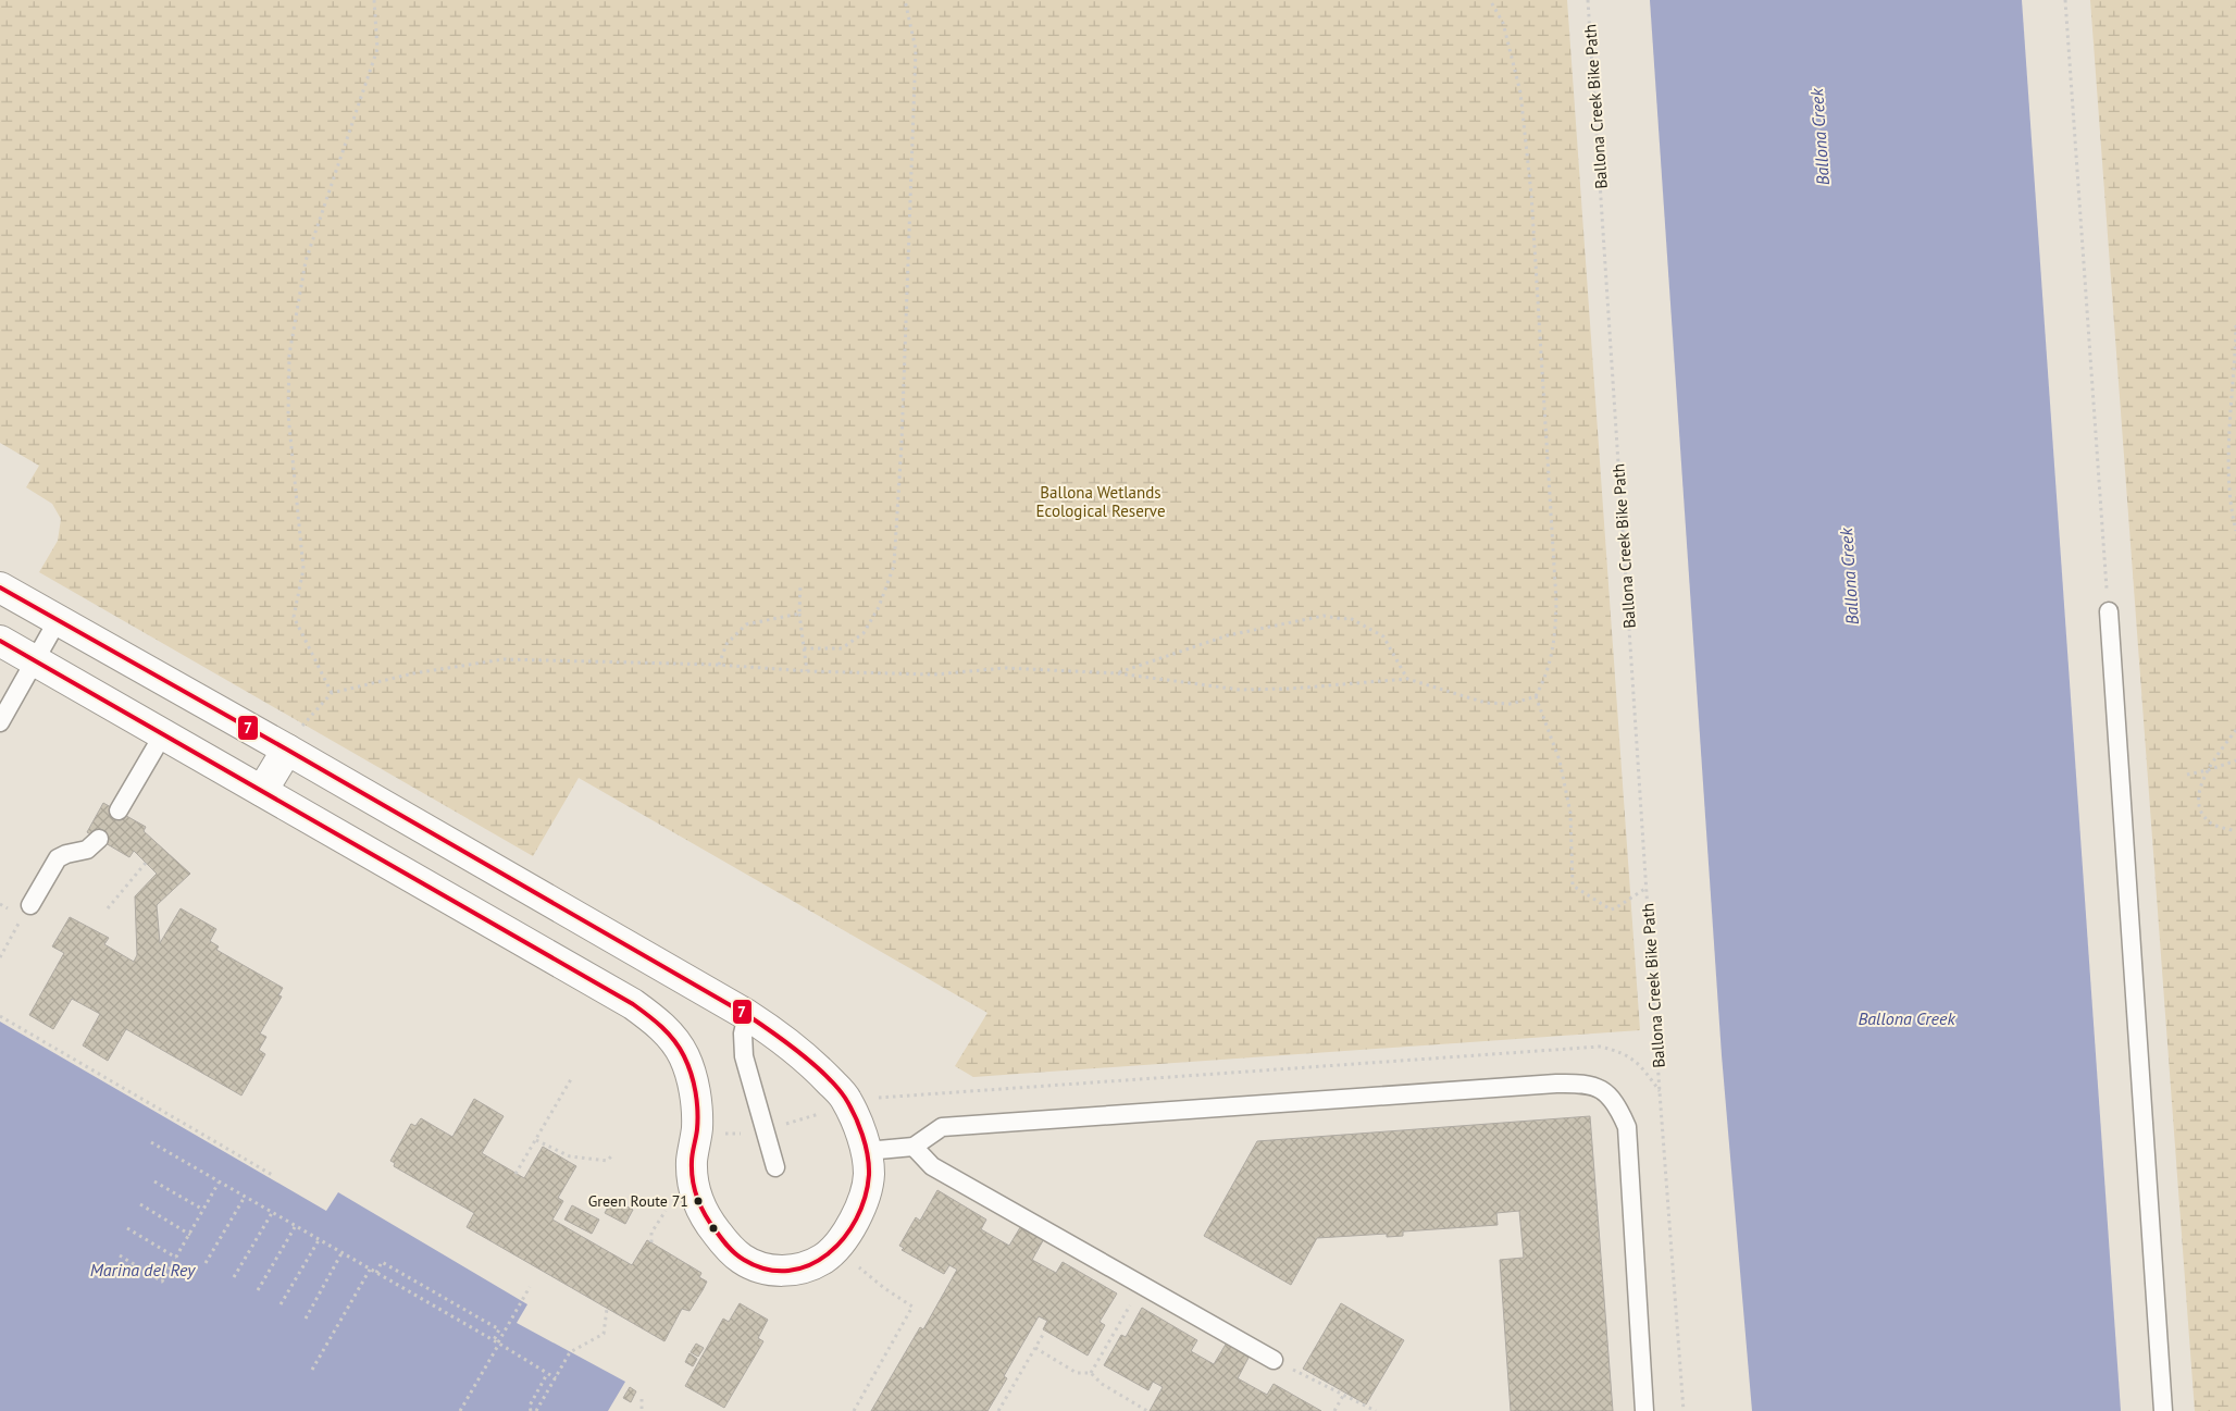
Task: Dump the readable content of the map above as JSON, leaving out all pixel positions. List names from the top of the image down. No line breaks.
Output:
{"streets":{"path":["Ballona Creek Bike Path"]},"water":["Ballona Creek","Marina del Rey"],"parks":["Ballona Wetlands Ecological Reserve"],"places":["Green Route 71"],"lines":["transit line 7"]}
